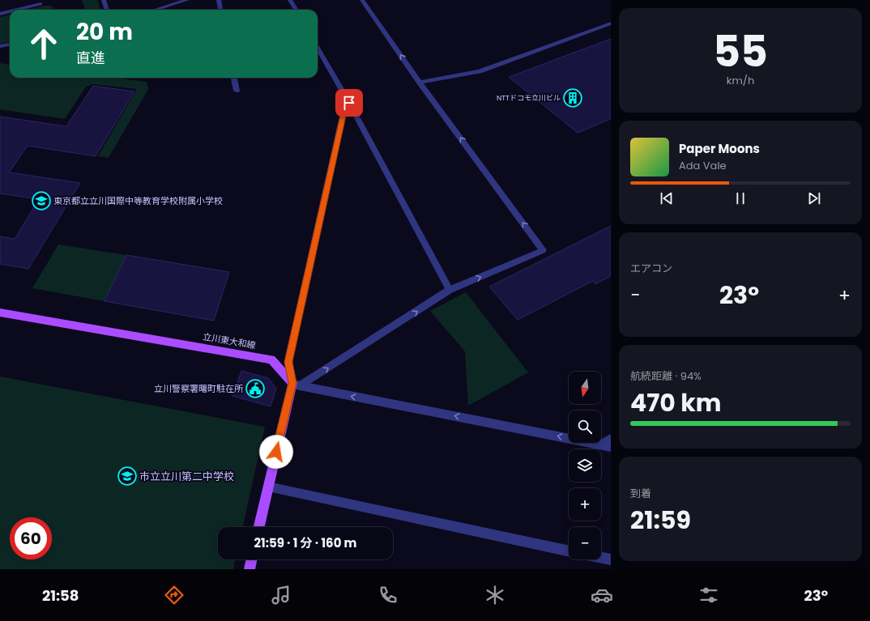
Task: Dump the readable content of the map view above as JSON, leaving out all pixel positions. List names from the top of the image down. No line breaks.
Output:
{"streets":{"main road":["立川東大和線"]},"places":{"building":["NTTドコモ立川ビル"],"school or university":["東京都立立川国際中等教育学校附属小学校","市立立川第二中学校"],"public building":["立川警察署曙町駐在所"]},"north":"bottom","page":{"tile":[["55","km/h"],"エアコン",["航続距離 · 94%","470 km"],["到着","21:59"]],"turn":["20 m","直進"],"song":["Paper Moons","Ada Vale"],"heat":["−","23°","+"],"map_buttons":["+","−"],"limit":"60","trip":"21:59 · 1 分 · 160 m","tabs":["21:58","23°"]}}
